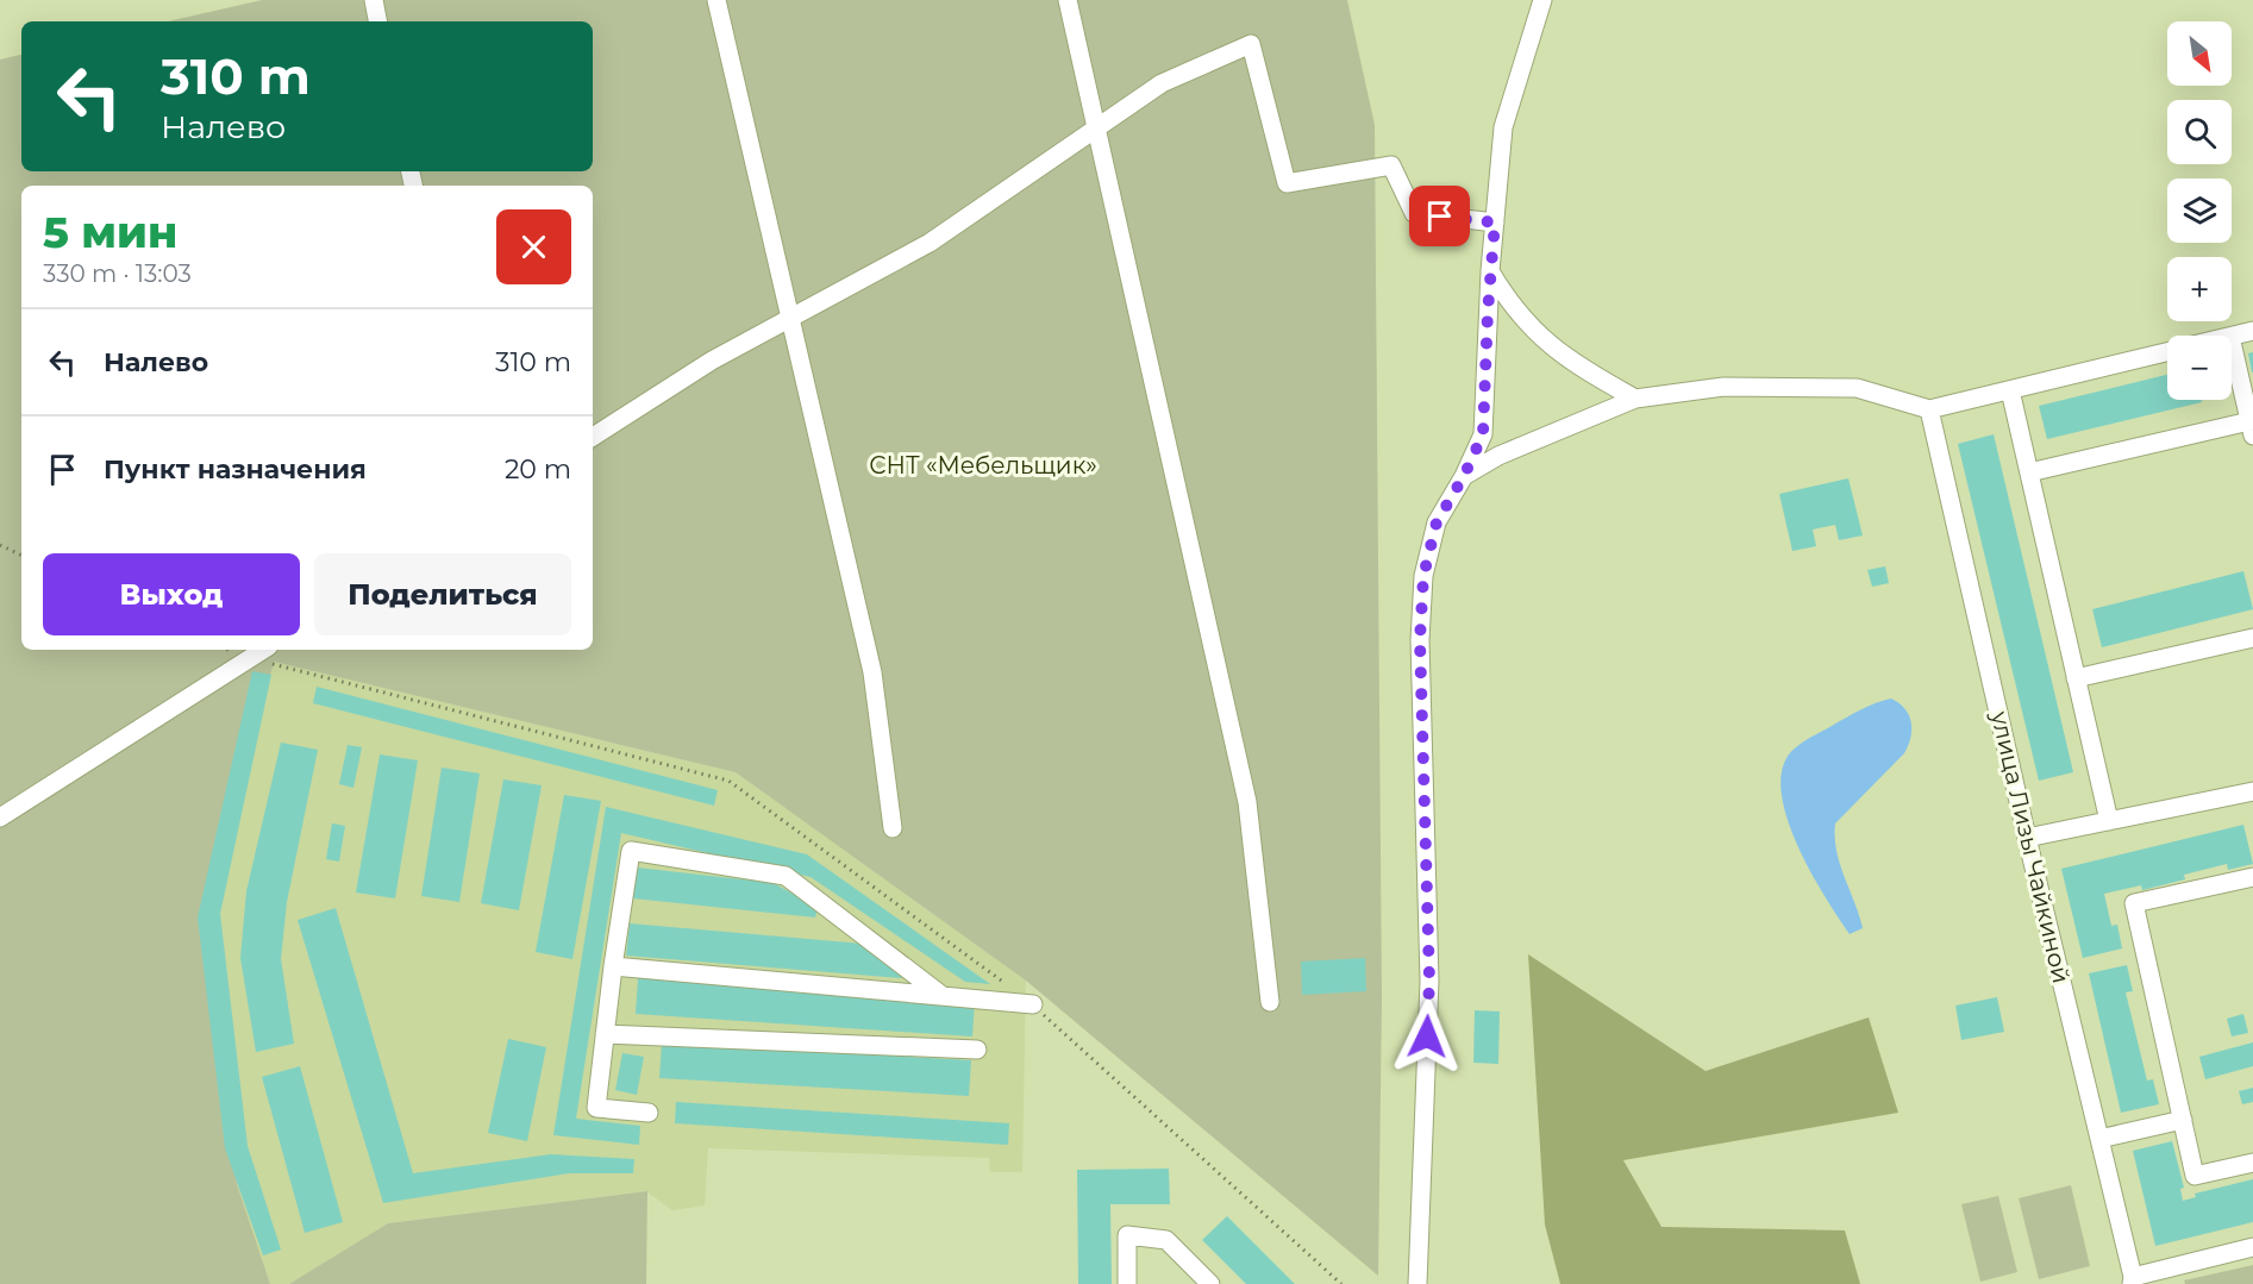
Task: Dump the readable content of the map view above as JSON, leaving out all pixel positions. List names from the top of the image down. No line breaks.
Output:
{"streets":{"street":["улица Лизы Чайкиной"]},"parks":["СНТ «Мебельщик»"],"north":"bottom right","page":{"map_buttons":["+","−"],"turn":["310 m","Налево"],"heading":["5 мин","330 m · 13:03"],"list":[{"name":"Налево","value":"310 m"},{"name":"Пункт назначения","value":"20 m"}],"buttons":["Выход","Поделиться"]}}
